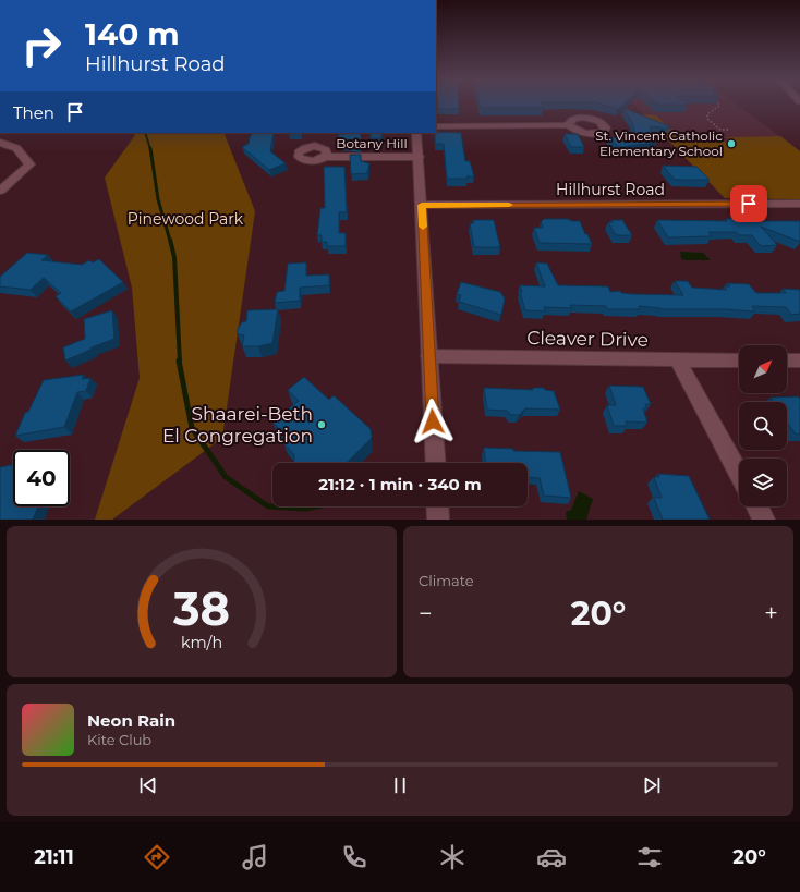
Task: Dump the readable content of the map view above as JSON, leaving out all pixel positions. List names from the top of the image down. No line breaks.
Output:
{"streets":{"street":["Botany Hill","Hillhurst Road","Cleaver Drive"]},"parks":["Pinewood Park"],"places":["St. Vincent Catholic Elementary School","Shaarei-Beth El Congregation"],"north":"top right","page":{"turn":["140 m","Hillhurst Road"],"then":"Then","limit":"40","trip":"21:12 · 1 min · 340 m","tile":"Climate","heat":["−","20°","+"],"song":["Neon Rain","Kite Club"],"tabs":["21:11","20°"],"gauge":["38","km/h"]}}
